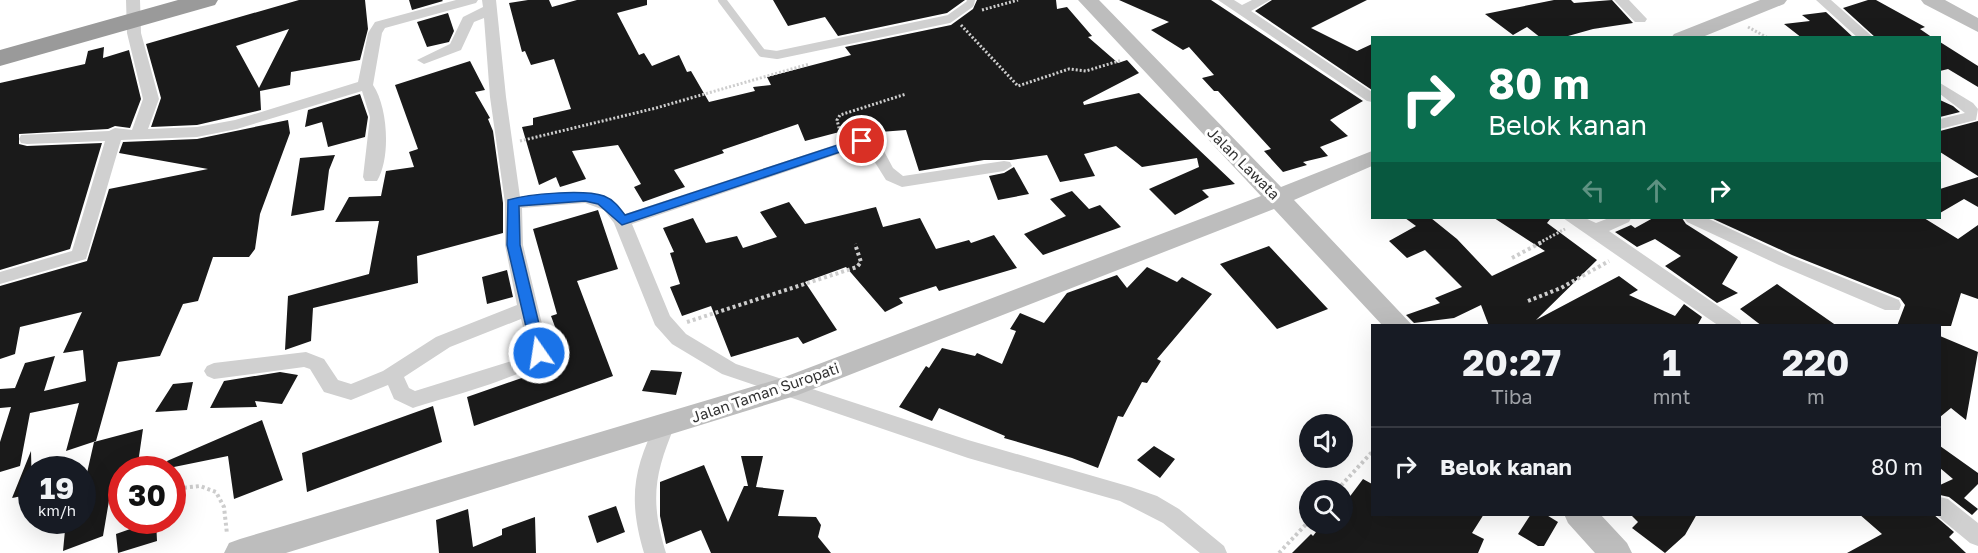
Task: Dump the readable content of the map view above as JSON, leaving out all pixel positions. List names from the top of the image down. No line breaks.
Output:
{"streets":{"street":["Jalan Lawata","Jalan Taman Suropati"]},"crossings":[["Jalan Lawata","Jalan Taman Suropati"]],"page":{"turn":["80 m","Belok kanan"],"eta":["20:27","Tiba","1","mnt","220","m"],"list":[{"name":"Belok kanan","value":"80 m"}],"speed":"19 km/h","limit":"30"}}
